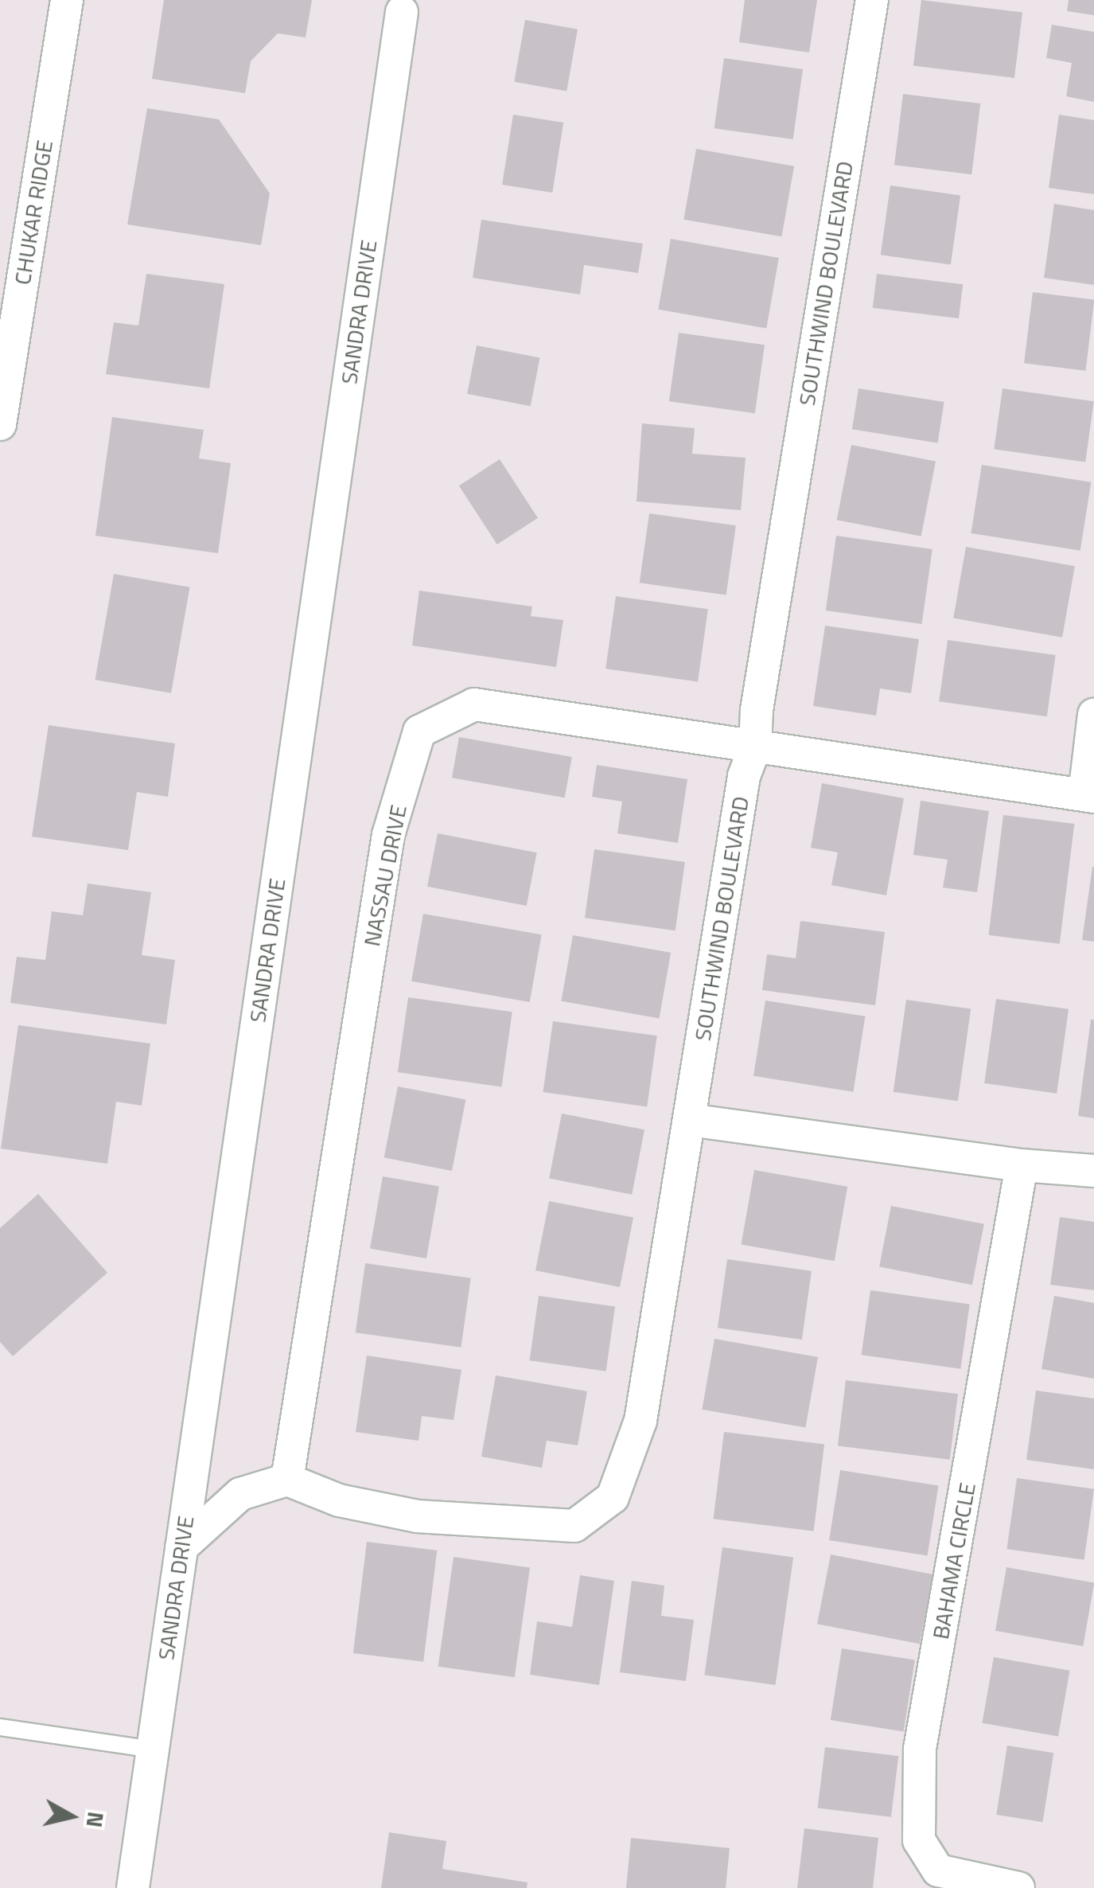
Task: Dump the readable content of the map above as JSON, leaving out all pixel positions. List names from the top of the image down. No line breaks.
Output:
{"streets":{"street":["CHUKAR RIDGE","SOUTHWIND BOULEVARD","SANDRA DRIVE","NASSAU DRIVE","BAHAMA CIRCLE"]},"crossings":[["SOUTHWIND BOULEVARD","NASSAU DRIVE"]],"north":"right"}
